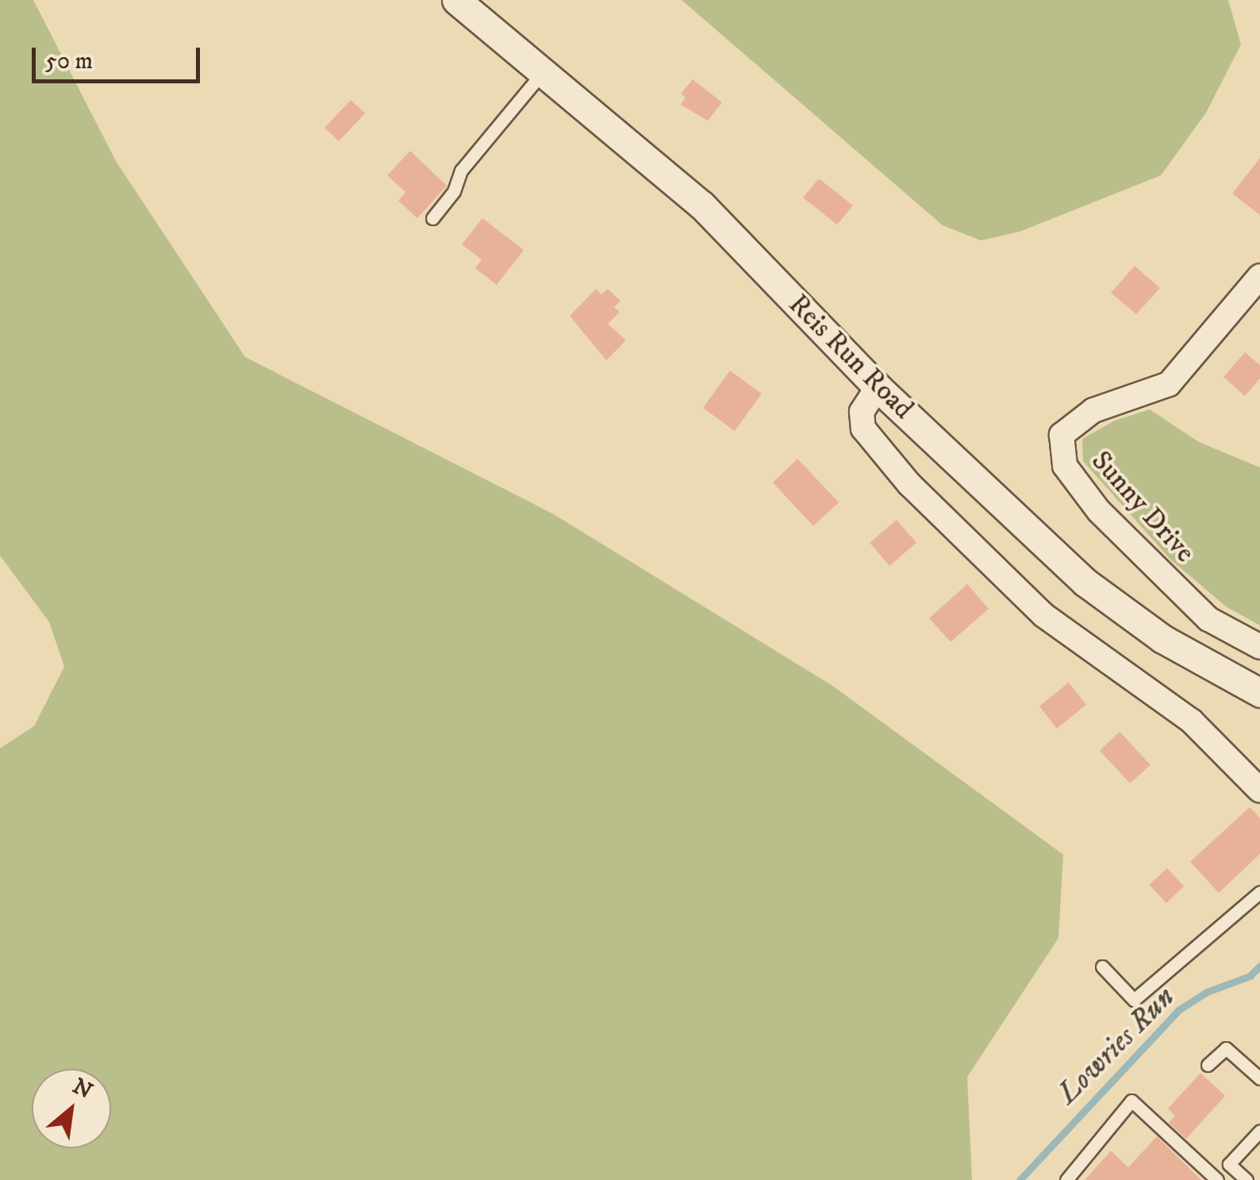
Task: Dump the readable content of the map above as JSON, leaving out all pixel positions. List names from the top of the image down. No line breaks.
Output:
{"streets":{"street":["Reis Run Road","Sunny Drive"]},"water":["Lowries Run"],"scale_bar":"50 m","north":"top right"}
